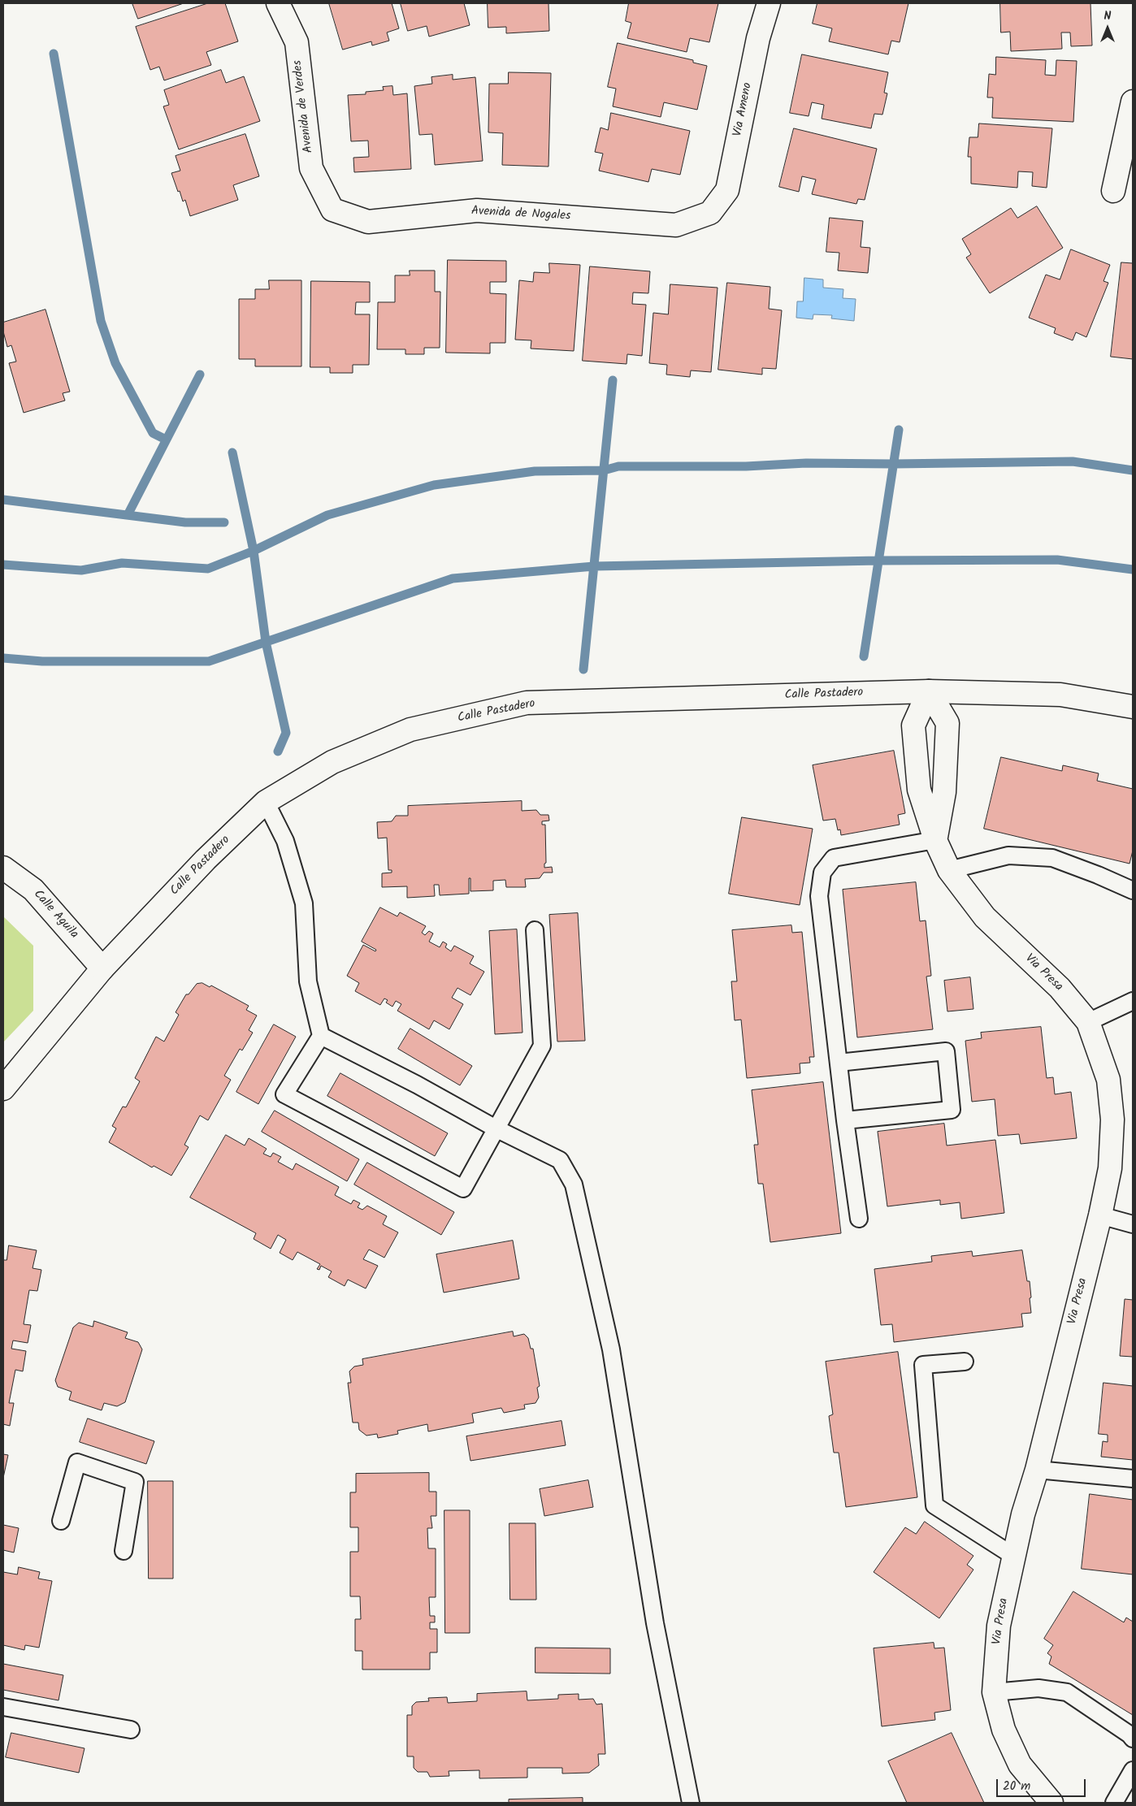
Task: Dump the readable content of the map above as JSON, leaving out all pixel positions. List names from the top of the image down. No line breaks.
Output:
{"streets":{"street":["Avenida de Verdes","Via Ameno","Avenida de Nogales","Calle Pastadero","Calle Aguila","Via Presa"]},"crossings":[["Avenida de Verdes","Avenida de Nogales"],["Via Ameno","Avenida de Nogales"],["Calle Pastadero","Calle Aguila"],["Calle Pastadero","Via Presa"]],"scale_bar":"20 m","north":"top"}
